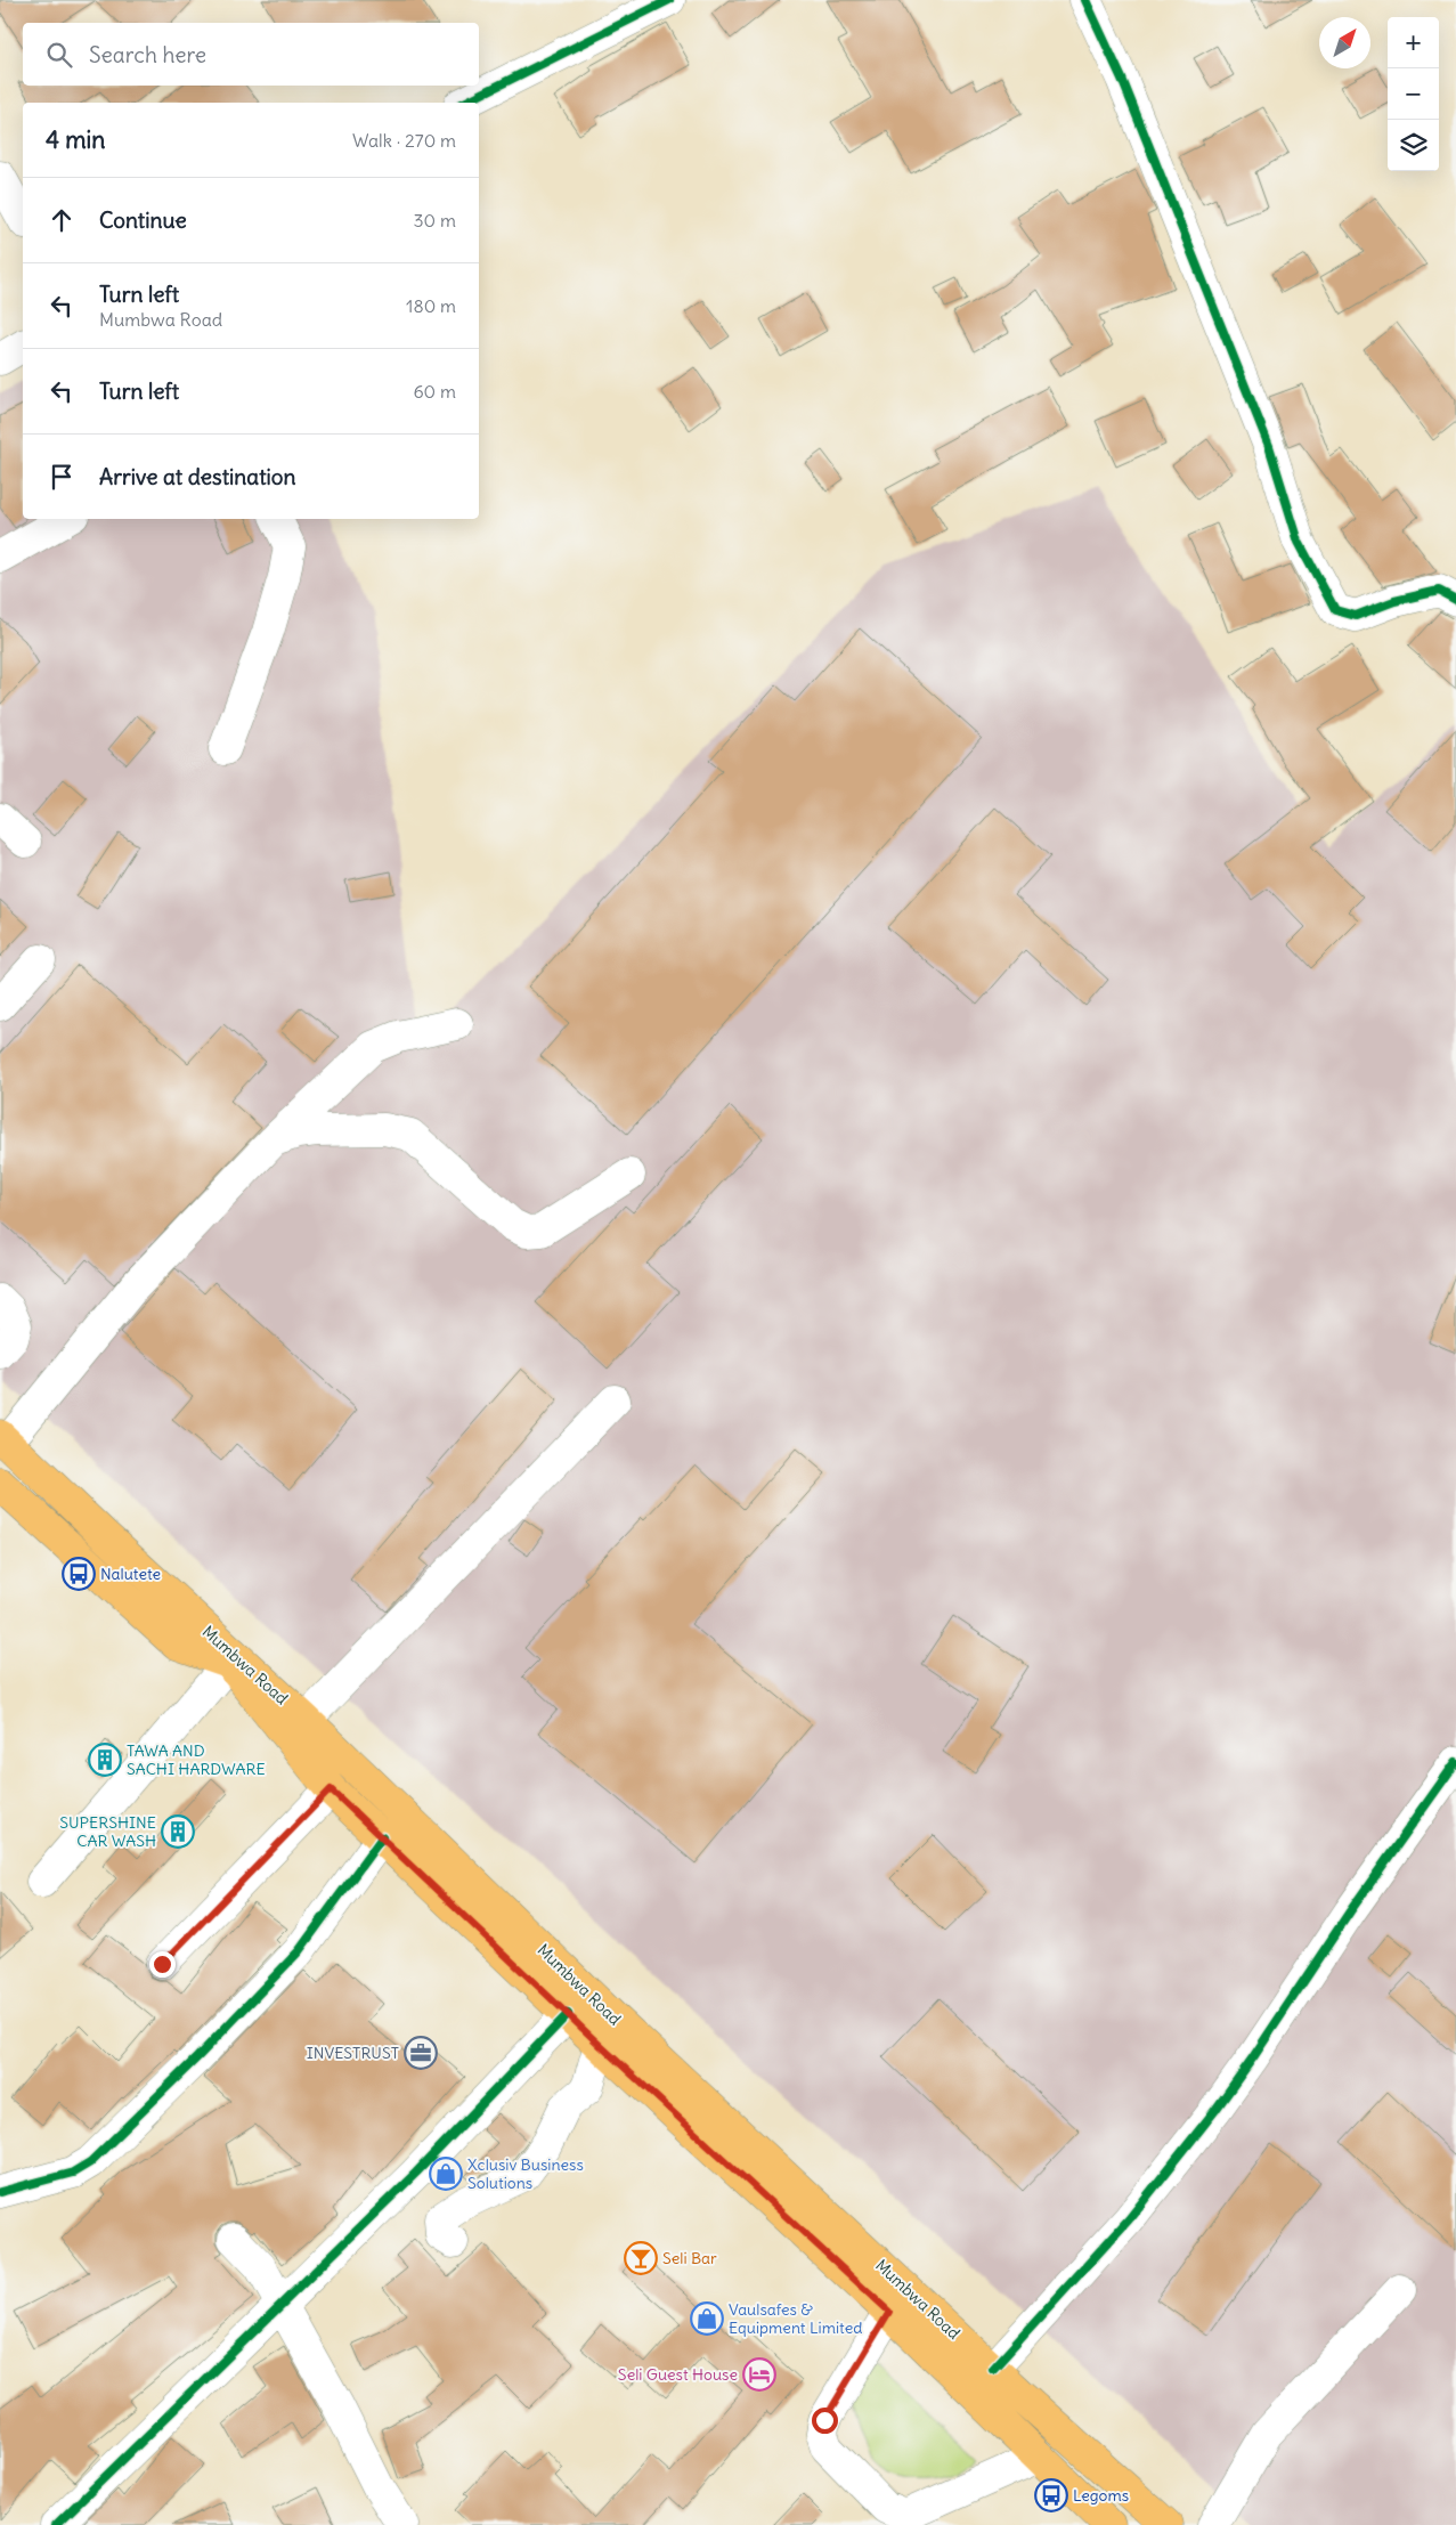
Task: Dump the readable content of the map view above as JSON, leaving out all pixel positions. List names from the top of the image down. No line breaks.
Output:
{"streets":{"main road":["Mumbwa Road"]},"places":{"bus stop":["Nalutete","Legoms"],"building":["TAWA AND SACHI HARDWARE","SUPERSHINE CAR WASH"],"office":["INVESTRUST"],"shop":["Xclusiv Business Solutions","Vaulsafes & Equipment Limited"],"bar":["Seli Bar"],"hotel":["Seli Guest House"]},"north":"top right","page":{"map_buttons":["+","−"],"search":"Search here","heading":["4 min","Walk · 270 m"],"list":[["Continue","30 m"],["Turn left","Mumbwa Road","180 m"],["Turn left","60 m"],"Arrive at destination"]}}
